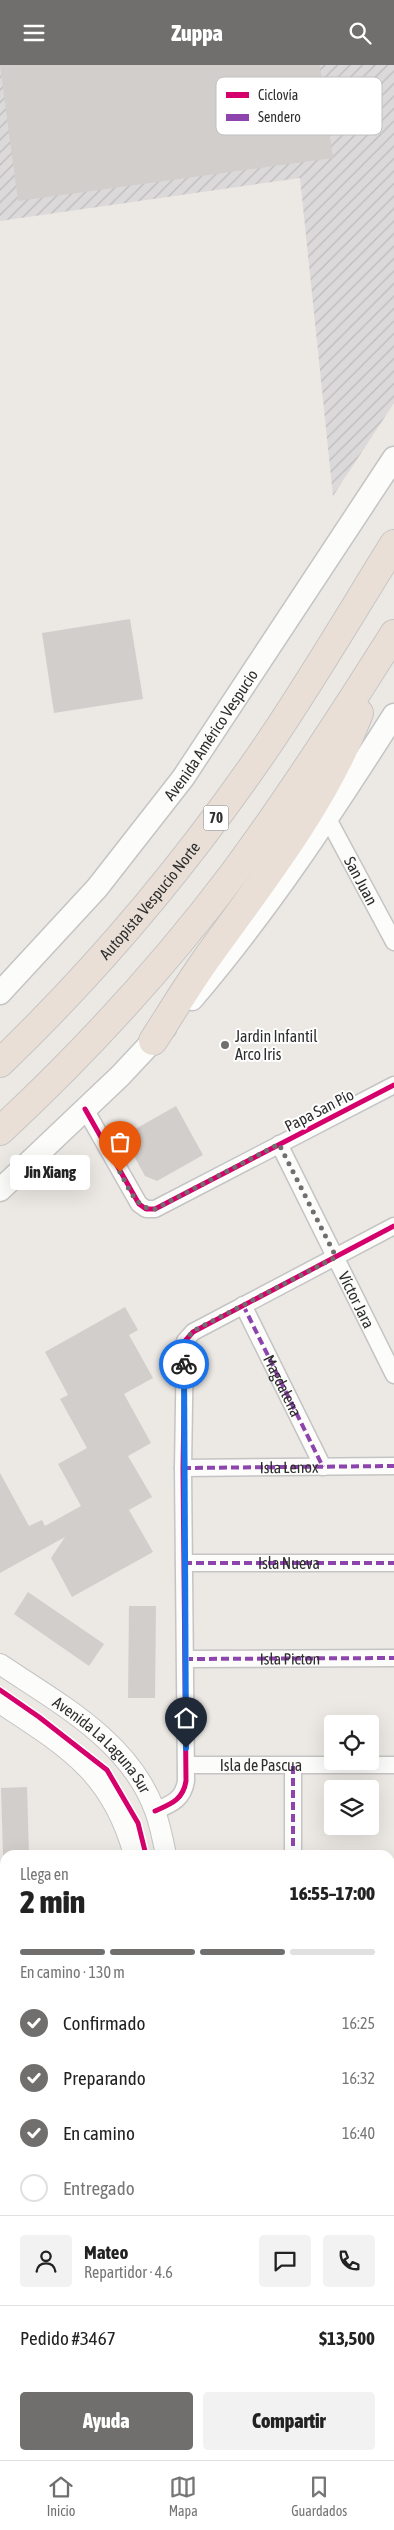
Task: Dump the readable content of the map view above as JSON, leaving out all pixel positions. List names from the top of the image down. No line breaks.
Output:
{"streets":{"highway":["70","Autopista Vespucio Norte"],"main road":["Avenida Américo Vespucio"],"street":["San Juan","Papa San Pío","Víctor Jara","Magdalena","Isla Lenox","Isla Nueva","Isla Picton","Avenida La Laguna Sur","Isla de Pascua"]},"crossings":[["Papa San Pío","Víctor Jara"],["Magdalena","Isla Lenox"]],"places":["Jardin Infantil Arco Iris","Jin Xiang"],"legend":["Ciclovía","Sendero"],"page":{"header":"Zuppa","bubble":"Jin Xiang","heading":["2 min","Llega en","16:55–17:00"],"panel":["Mateo","Repartidor · 4.6","Pedido #3467","$13,500"],"bar":"En camino · 130 m","list":[["Confirmado","16:25"],["Preparando","16:32"],["En camino","16:40"],"Entregado"],"buttons":["Ayuda","Compartir"],"tabs":["Inicio","Mapa","Guardados"]}}
